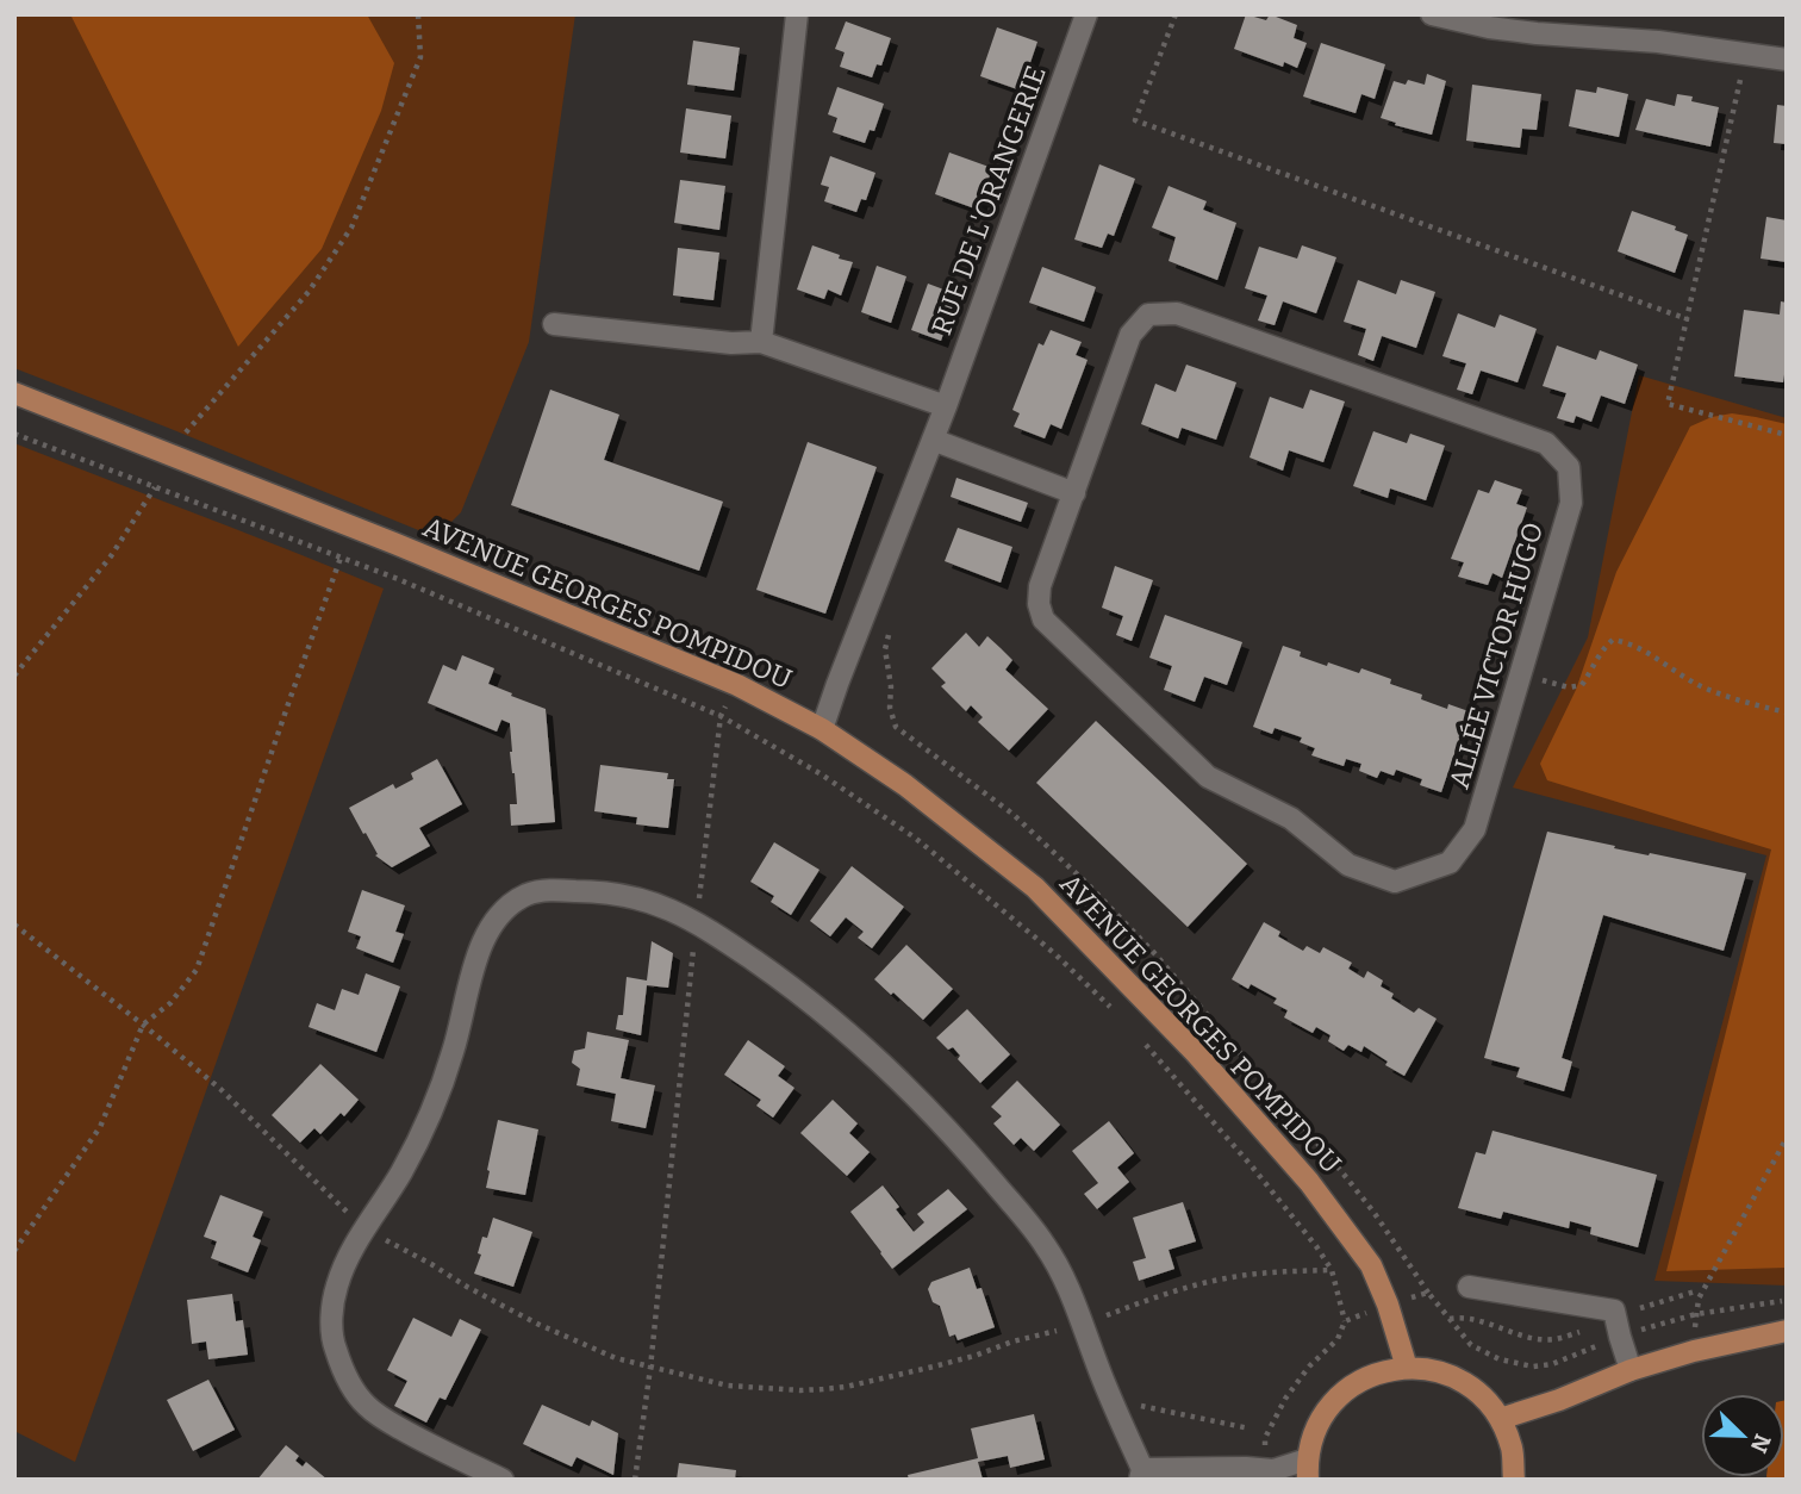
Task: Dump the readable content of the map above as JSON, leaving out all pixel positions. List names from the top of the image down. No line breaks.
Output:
{"streets":{"main road":["AVENUE GEORGES POMPIDOU"],"street":["RUE DE L'ORANGERIE","ALLÉE VICTOR HUGO"]},"crossings":[["RUE DE L'ORANGERIE","AVENUE GEORGES POMPIDOU"]],"north":"bottom right"}
